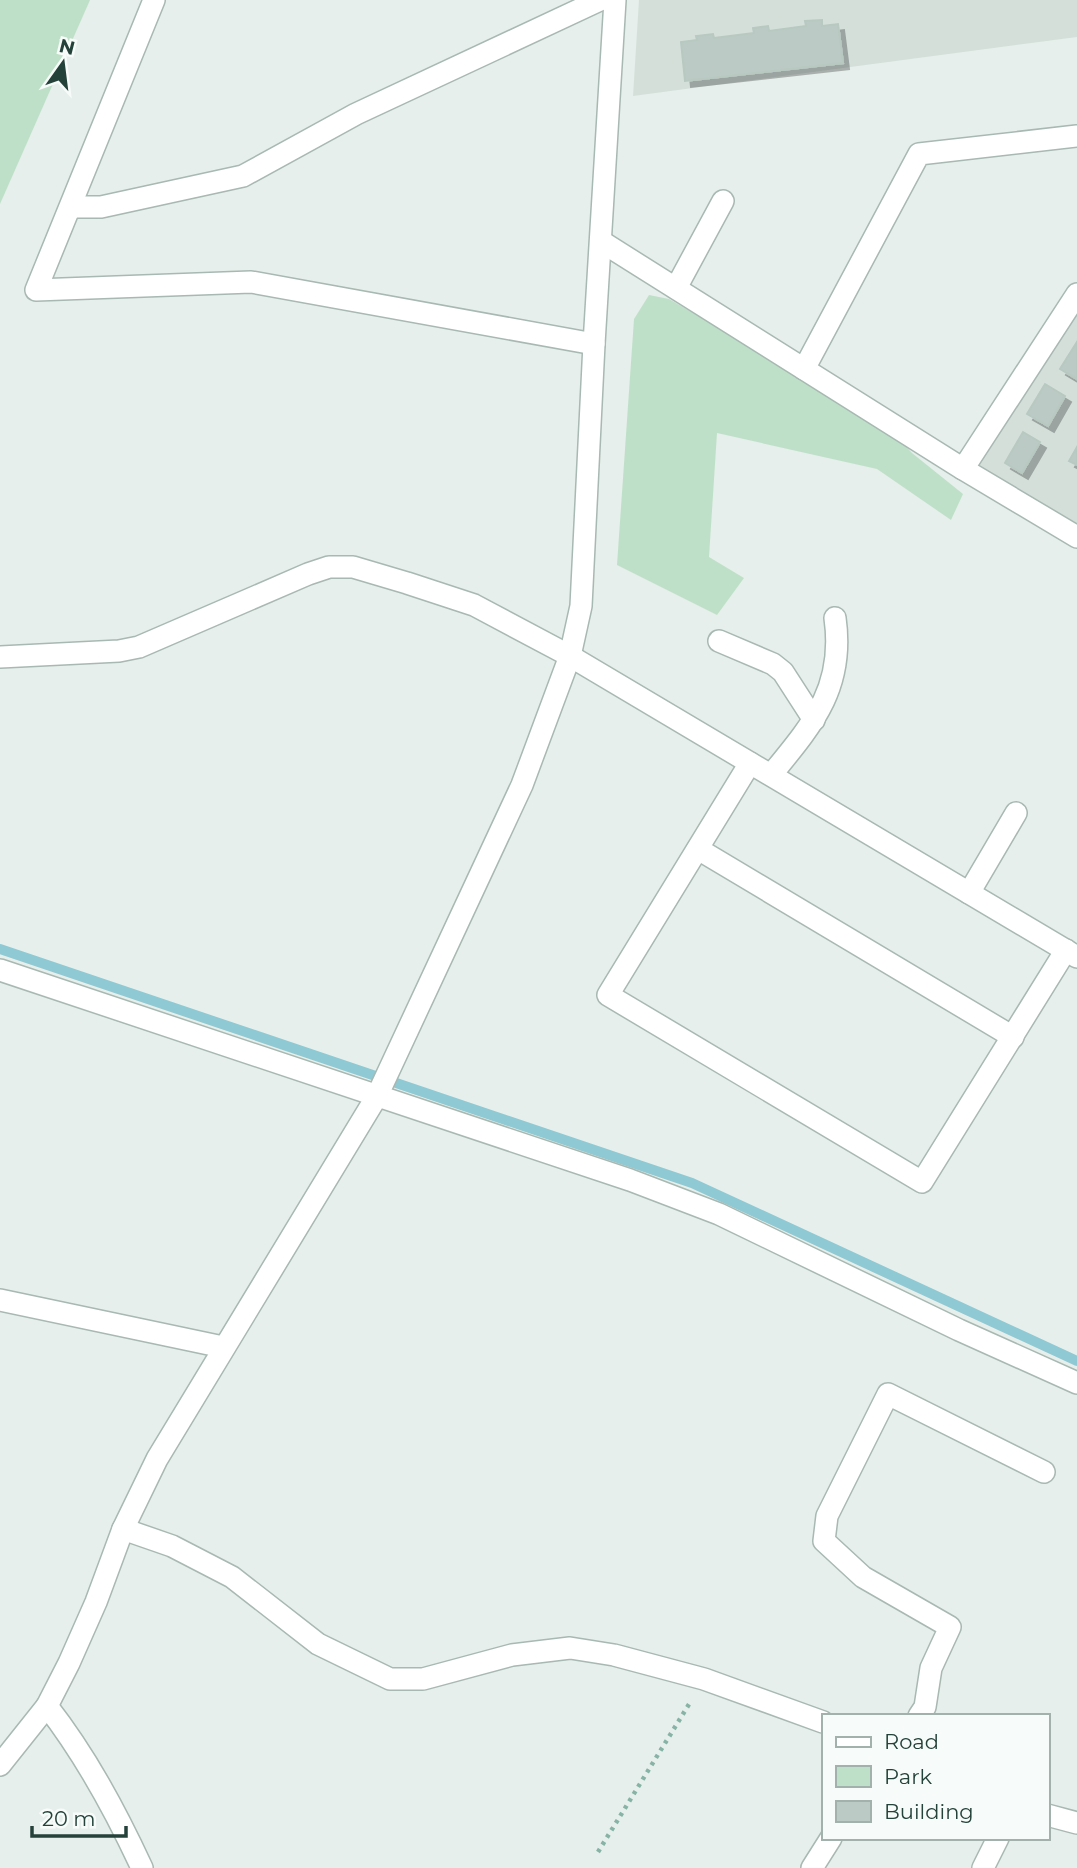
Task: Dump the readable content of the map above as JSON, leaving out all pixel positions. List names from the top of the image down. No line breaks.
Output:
{"legend":["Road","Park","Building"],"scale_bar":"20 m","north":"top"}
